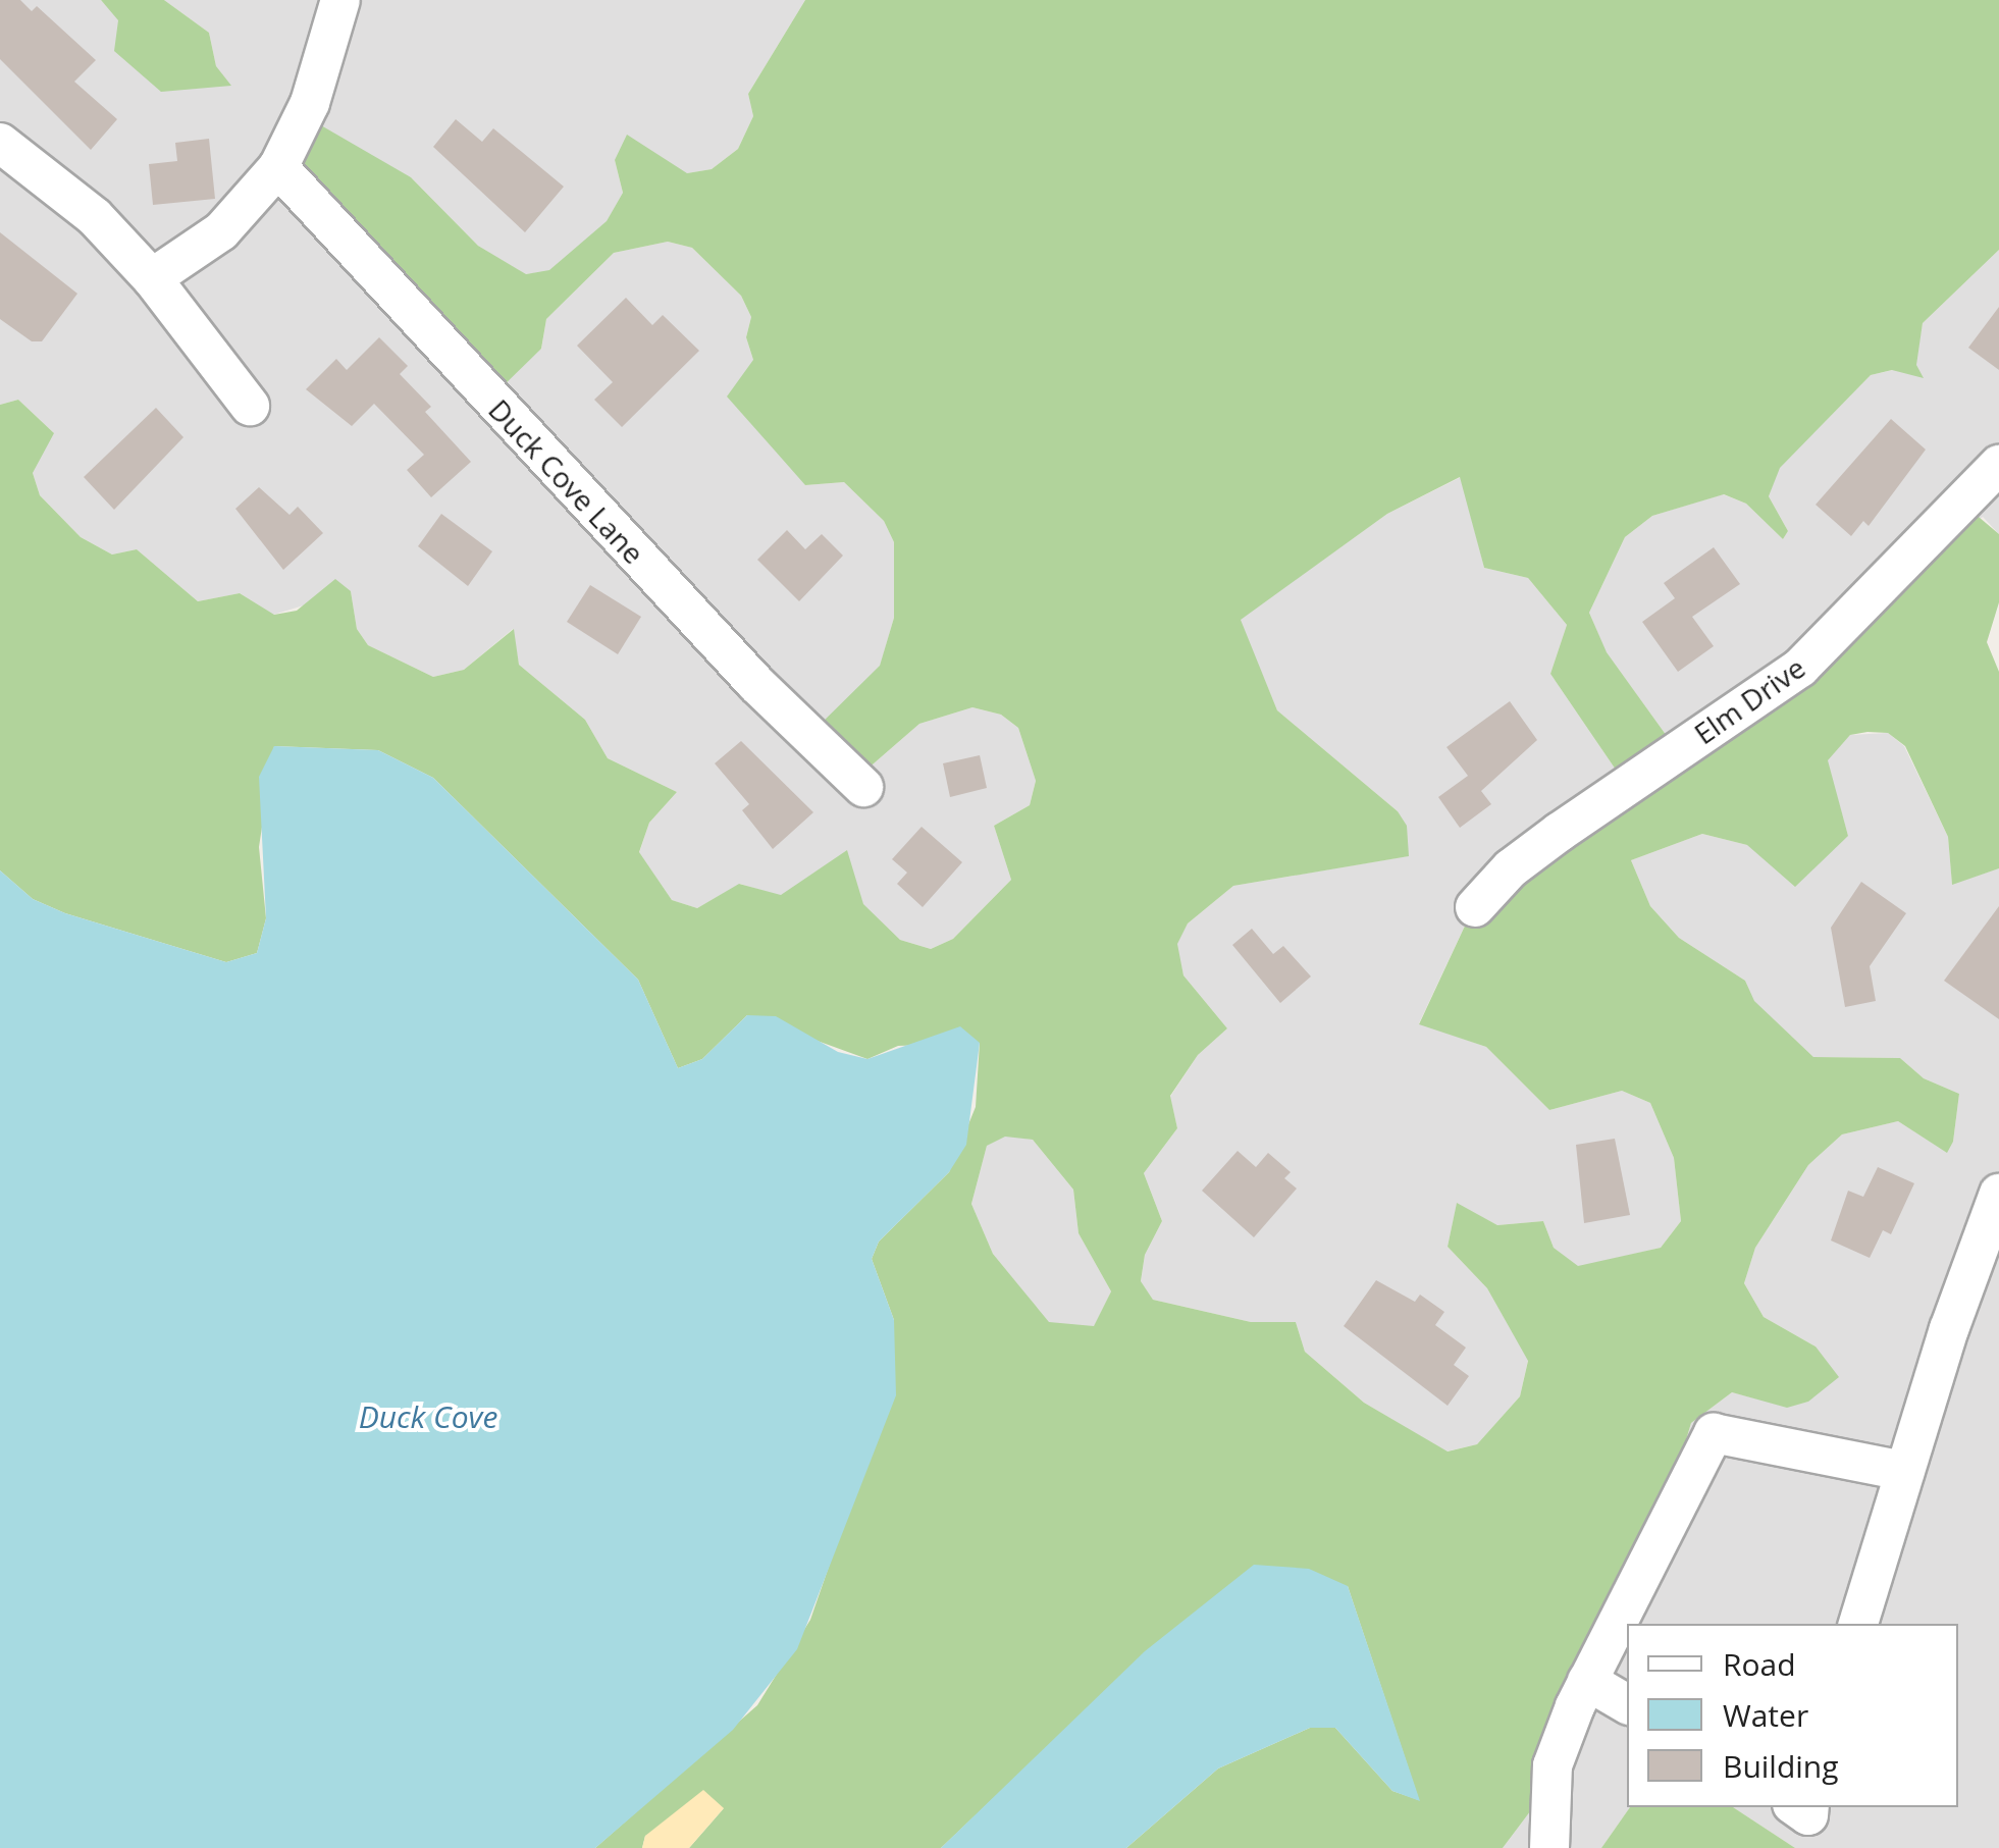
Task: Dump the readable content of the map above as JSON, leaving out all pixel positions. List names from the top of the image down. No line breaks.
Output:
{"streets":{"street":["Duck Cove Lane","Elm Drive"]},"water":["Duck Cove"],"legend":["Road","Water","Building"]}
